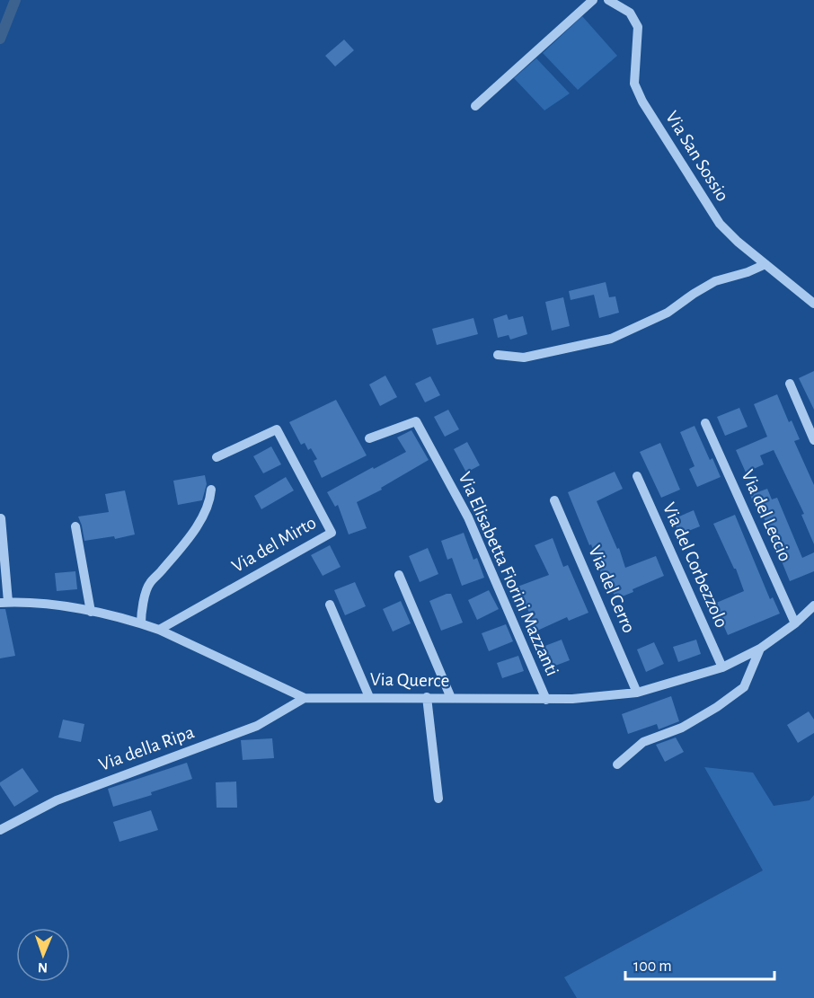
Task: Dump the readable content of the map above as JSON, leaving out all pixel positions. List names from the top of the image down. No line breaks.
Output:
{"streets":{"street":["Via San Sossio","Via del Leccio","Via del Mirto","Via del Corbezzolo","Via Elisabetta Fiorini Mazzanti","Via del Cerro","Via Querce","Via della Ripa"]},"crossings":[["Via del Leccio","Via Querce"],["Via del Mirto","Via Querce"],["Via del Corbezzolo","Via Querce"],["Via Elisabetta Fiorini Mazzanti","Via Querce"],["Via del Cerro","Via Querce"],["Via Querce","Via della Ripa"]],"scale_bar":"100 m","north":"bottom"}
